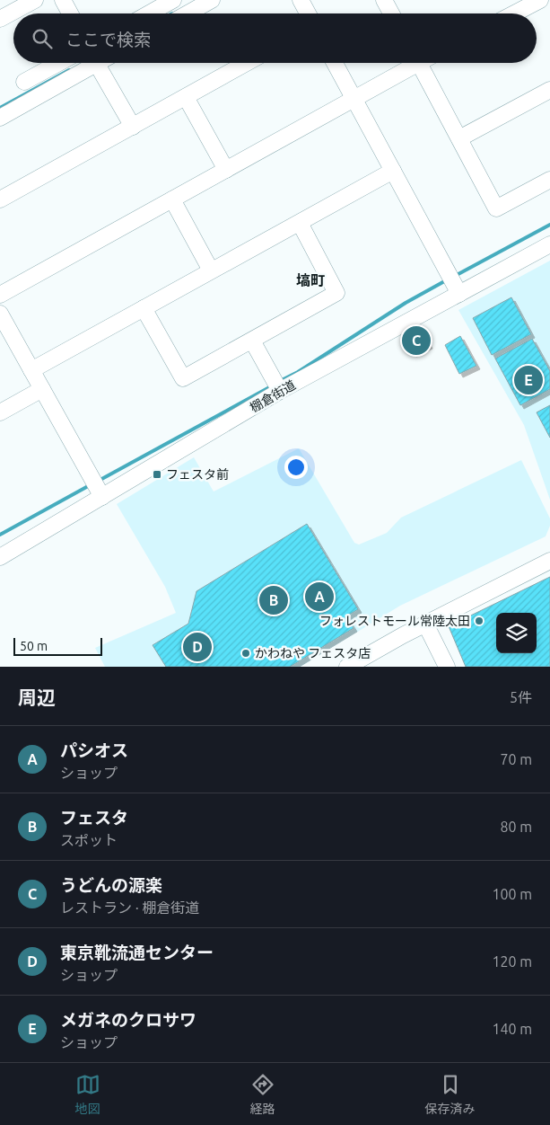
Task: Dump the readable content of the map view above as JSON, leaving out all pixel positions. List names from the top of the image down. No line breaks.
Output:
{"streets":{"street":["棚倉街道"]},"districts":["塙町"],"places":{"transit":["フェスタ前"],"other":["フォレストモール常陸太田","かわねや フェスタ店"]},"scale_bar":"50 m","page":{"search":"ここで検索","pins":["C","E","A","B","D"],"scale":"50 m","heading":["周辺","5件"],"list":[{"mark":"A","name":"パシオス","note":"ショップ","value":"70 m"},{"mark":"B","name":"フェスタ","note":"スポット","value":"80 m"},{"mark":"C","name":"うどんの源楽","note":"レストラン · 棚倉街道","value":"100 m"},{"mark":"D","name":"東京靴流通センター","note":"ショップ","value":"120 m"},{"mark":"E","name":"メガネのクロサワ","note":"ショップ","value":"140 m"}],"nav":["地図","経路","保存済み"]}}
